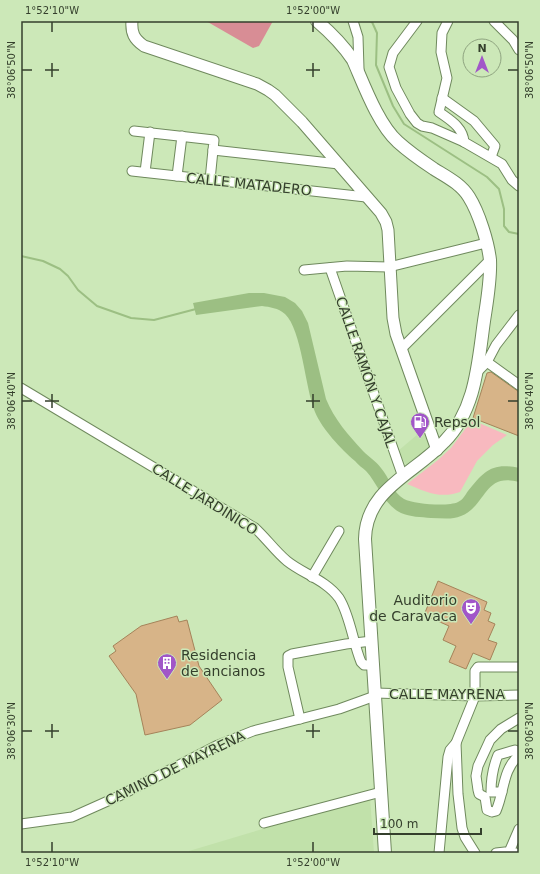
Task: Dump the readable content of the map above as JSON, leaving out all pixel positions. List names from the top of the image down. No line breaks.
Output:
{"streets":{"street":["CALLE MATADERO","CALLE RAMÓN Y CAJAL","CALLE JARDINICO","CALLE MAYRENA","CAMINO DE MAYRENA"]},"crossings":[["CALLE MAYRENA","CAMINO DE MAYRENA"]],"places":{"fuel station":["Repsol"],"theatre":["Auditorio de Caravaca"],"building":["Residencia de ancianos"]},"scale_bar":"100 m","north":"top","coordinates":["1°52'10\"W","1°52'00\"W","38°06'50\"N","38°06'40\"N","38°06'30\"N"]}
